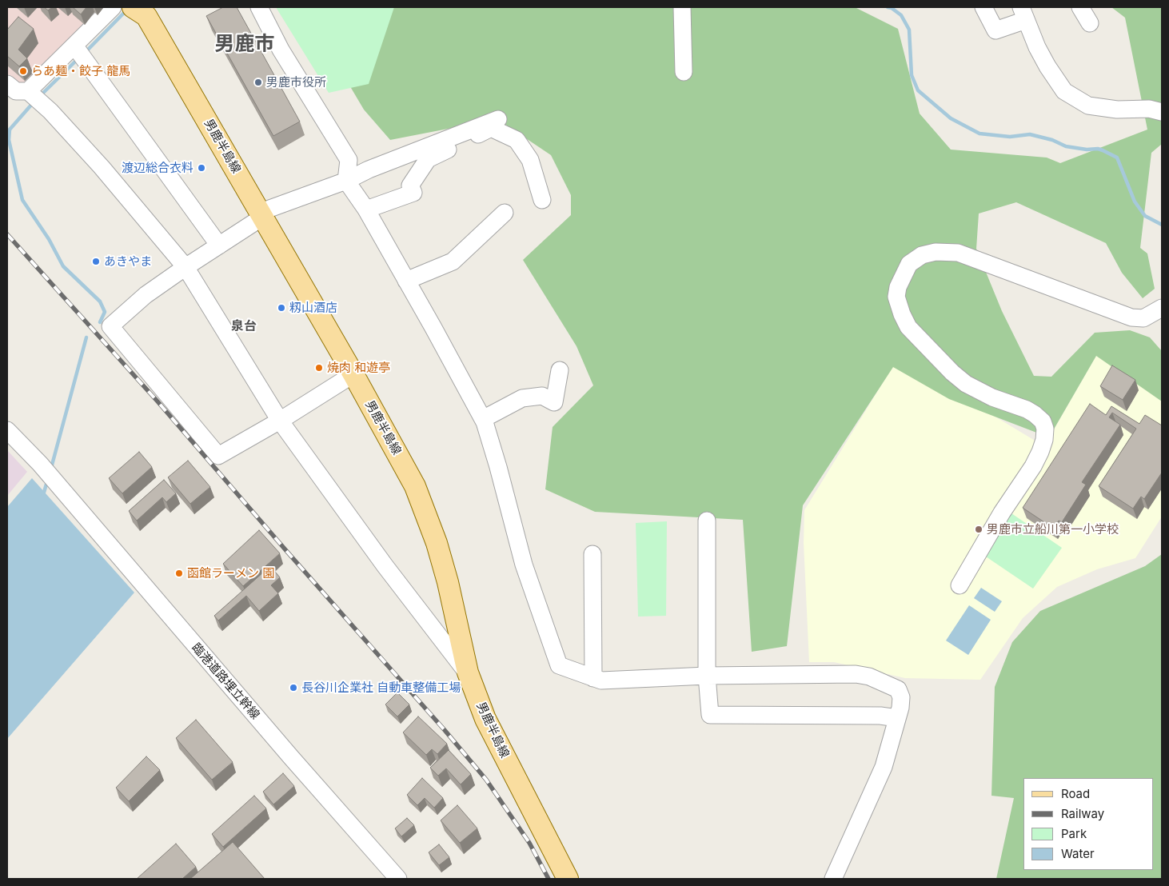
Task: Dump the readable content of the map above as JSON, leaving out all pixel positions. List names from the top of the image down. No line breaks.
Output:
{"streets":{"main road":["男鹿半島線"],"street":["臨港道路埋立幹線"]},"districts":["男鹿市","泉台"],"places":["らあ麺・餃子 龍馬","男鹿市役所","渡辺総合衣料","あきやま","籾山酒店","焼肉 和遊亭","男鹿市立船川第一小学校","函館ラーメン 園","長谷川企業社 自動車整備工場"],"legend":["Road","Railway","Park","Water"]}
